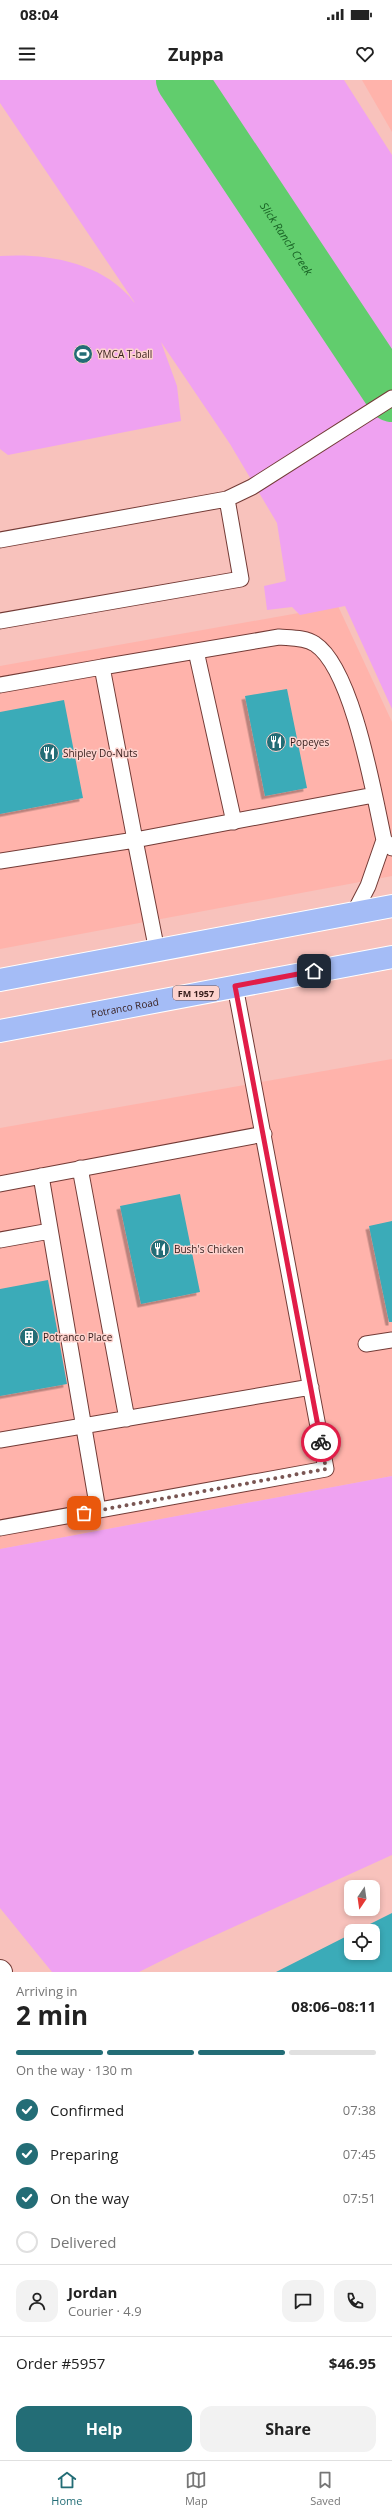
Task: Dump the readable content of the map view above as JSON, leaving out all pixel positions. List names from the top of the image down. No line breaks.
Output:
{"streets":{"main road":["FM 1957","Potranco Road"]},"water":["Slick Ranch Creek"],"places":{"sports":["YMCA T-ball"],"restaurant":["Popeyes","Shipley Do-Nuts","Bush's Chicken"],"building":["Potranco Place"]},"north":"bottom","page":{"status":"08:04","header":"Zuppa","heading":["2 min","Arriving in","08:06–08:11"],"panel":["Jordan","Courier · 4.9","Order #5957","$46.95"],"bar":"On the way · 130 m","list":[["Confirmed","07:38"],["Preparing","07:45"],["On the way","07:51"],"Delivered"],"buttons":["Help","Share"],"tabs":["Home","Map","Saved"]}}
